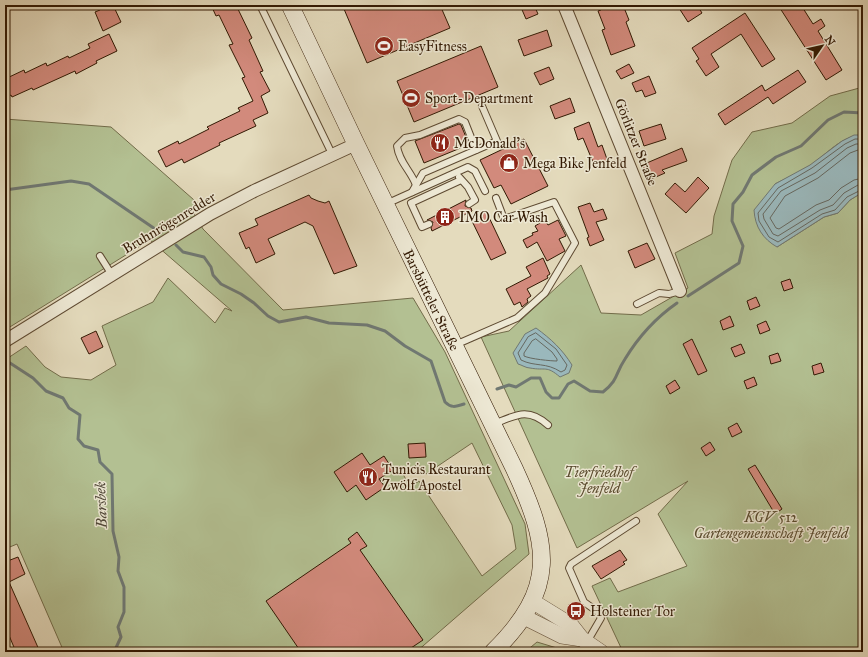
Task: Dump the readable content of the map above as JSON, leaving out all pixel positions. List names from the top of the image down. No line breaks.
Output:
{"streets":{"main road":["Barsbütteler Straße"],"street":["Görlitzer Straße","Bruhnrögenredder"]},"crossings":[["Bruhnrögenredder","Barsbütteler Straße"]],"water":["Barsbek"],"parks":["Tierfriedhof Jenfeld","KGV 512 Gartengemeinschaft Jenfeld"],"places":{"sports":["EasyFitness","Sport-Department"],"restaurant":["McDonald's","Tunicis Restaurant Zwölf Apostel"],"shop":["Mega Bike Jenfeld"],"building":["IMO Car Wash"],"bus stop":["Holsteiner Tor"]},"north":"top right"}
